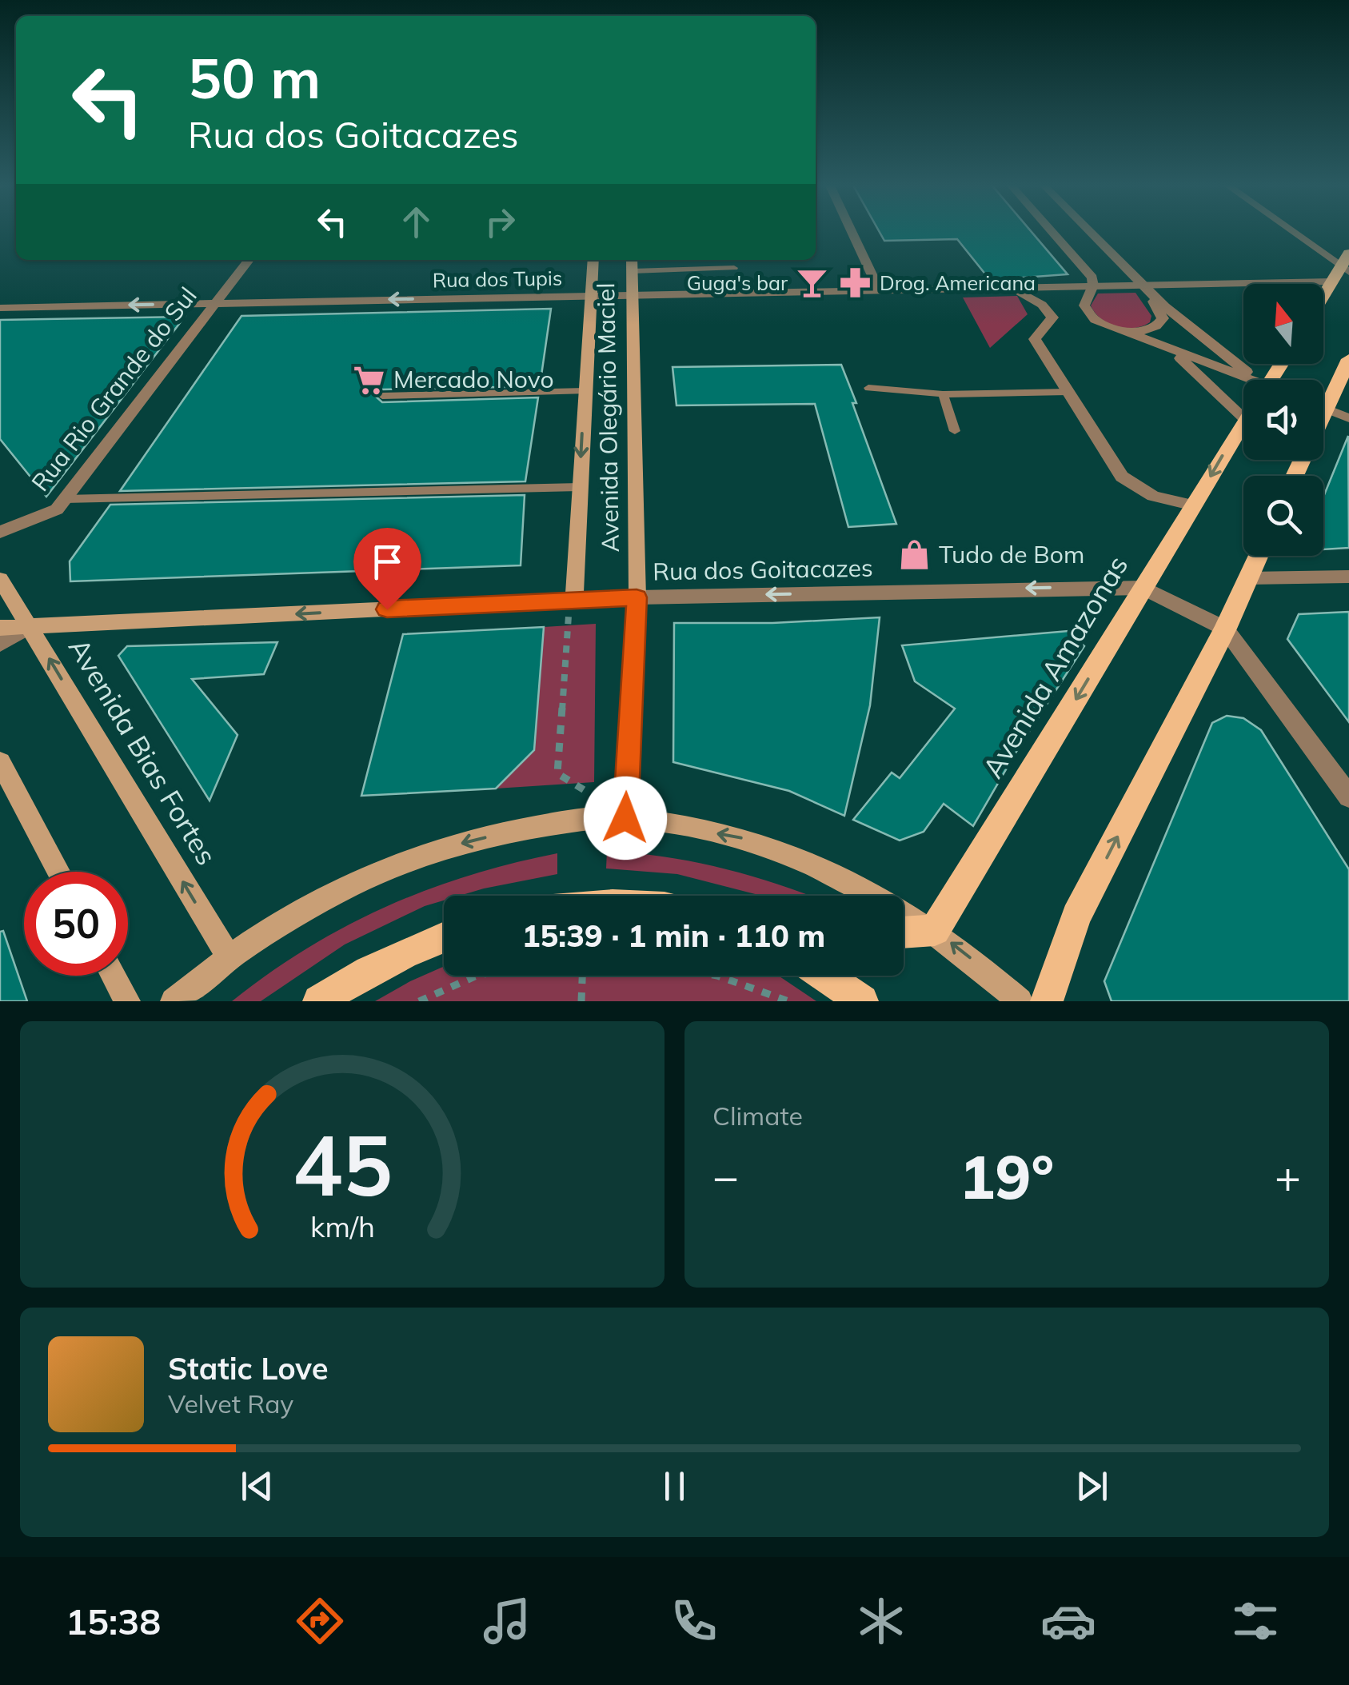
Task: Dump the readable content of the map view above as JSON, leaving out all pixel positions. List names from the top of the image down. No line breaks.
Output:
{"streets":{"main road":["Avenida Olegário Maciel","Rua dos Goitacazes","Avenida Amazonas","Avenida Bias Fortes"],"street":["Rua dos Tupis","Rua Rio Grande do Sul"]},"crossings":[["Rua dos Tupis","Rua Rio Grande do Sul"],["Rua dos Tupis","Avenida Olegário Maciel"],["Avenida Olegário Maciel","Rua dos Goitacazes"],["Rua dos Goitacazes","Avenida Amazonas"],["Rua dos Goitacazes","Avenida Bias Fortes"]],"one_way":["Rua dos Tupis","Rua dos Goitacazes"],"places":{"bar":["Guga's bar"],"pharmacy":["Drog. Americana"],"supermarket":["Mercado Novo"],"shop":["Tudo de Bom"]},"north":"top","page":{"turn":["50 m","Rua dos Goitacazes"],"limit":"50","trip":"15:39 · 1 min · 110 m","tile":"Climate","heat":["−","19°","+"],"song":["Static Love","Velvet Ray"],"tabs":"15:38","gauge":["45","km/h"]}}
